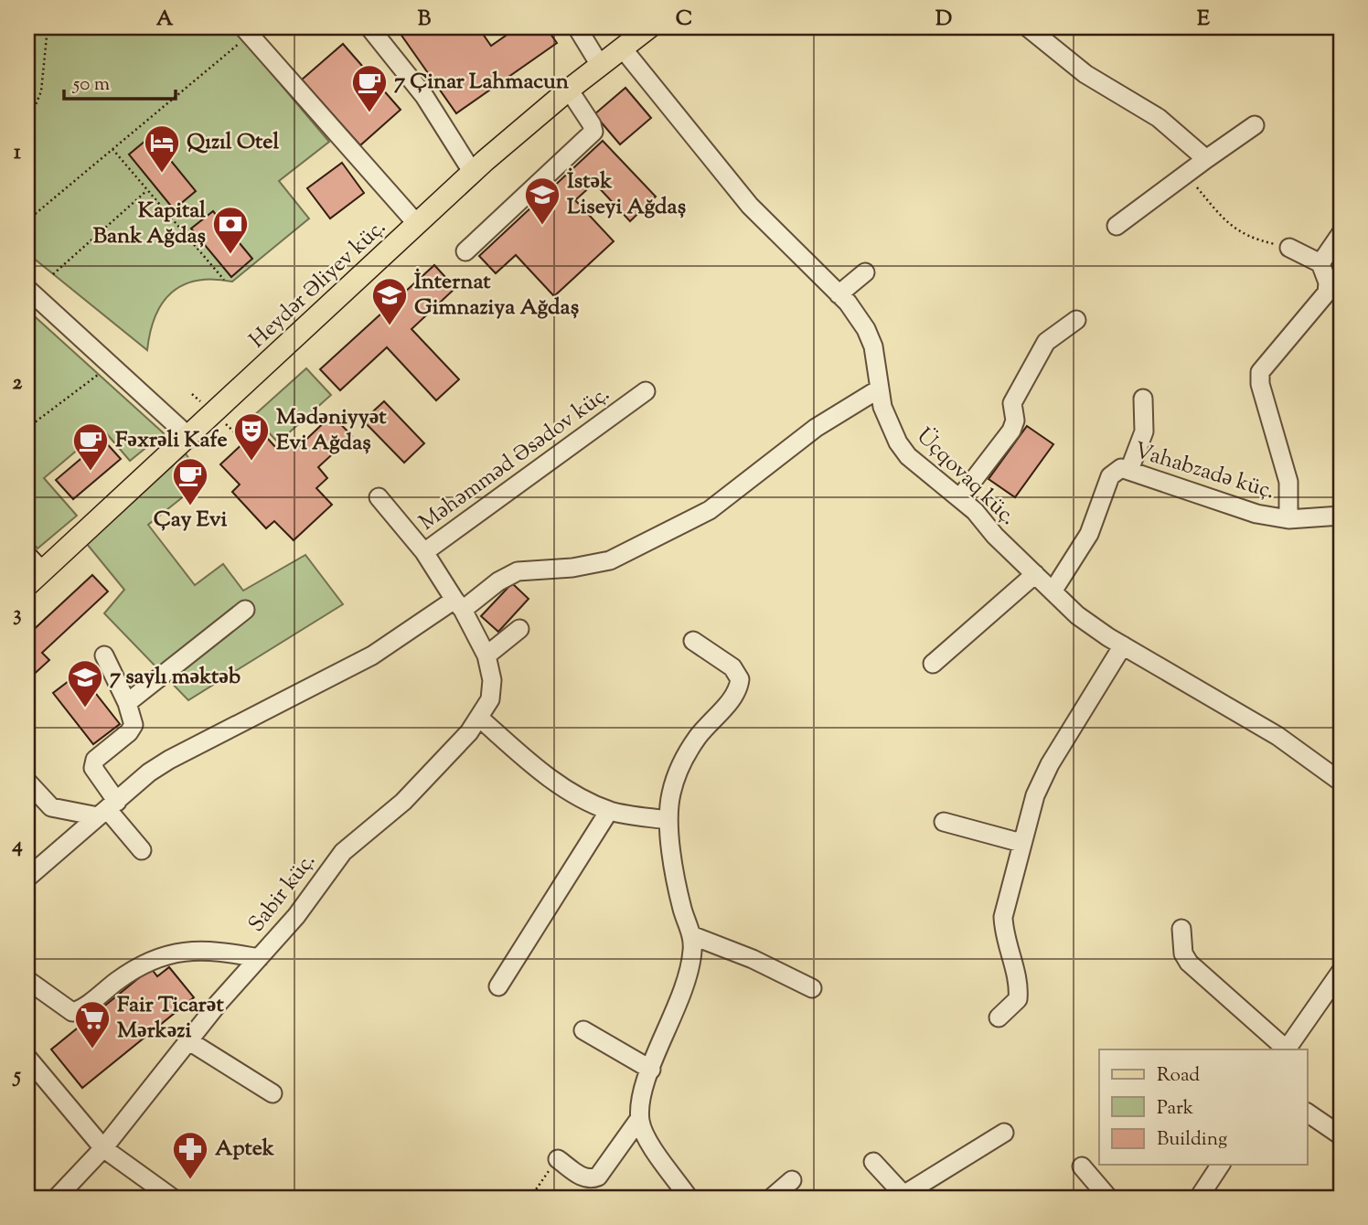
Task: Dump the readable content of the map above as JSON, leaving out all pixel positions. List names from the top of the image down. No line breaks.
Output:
{"streets":{"main road":["Heydər Əliyev küç."],"street":["Məhəmməd Əsədov küç.","Vahabzadə küç.","Üçqovaq küç.","Sabir küç."]},"crossings":[["Heydər Əliyev küç.","Üçqovaq küç."],["Məhəmməd Əsədov küç.","Sabir küç."],["Vahabzadə küç.","Üçqovaq küç."]],"places":{"cafe":["7 Çinar Lahmacun","Fəxrəli Kafe","Çay Evi"],"hotel":["Qızıl Otel"],"school or university":["İstək Liseyi Ağdaş","İnternat Gimnaziya Ağdaş","7 saylı məktəb"],"bank":["Kapital Bank Ağdaş"],"theatre":["Mədəniyyət Evi Ağdaş"],"supermarket":["Fair Ticarət Mərkəzi"],"pharmacy":["Aptek"]},"legend":["Road","Park","Building"],"scale_bar":"50 m","grid":{"columns":["A","B","C","D","E"],"rows":["1","2","3","4","5"]}}
